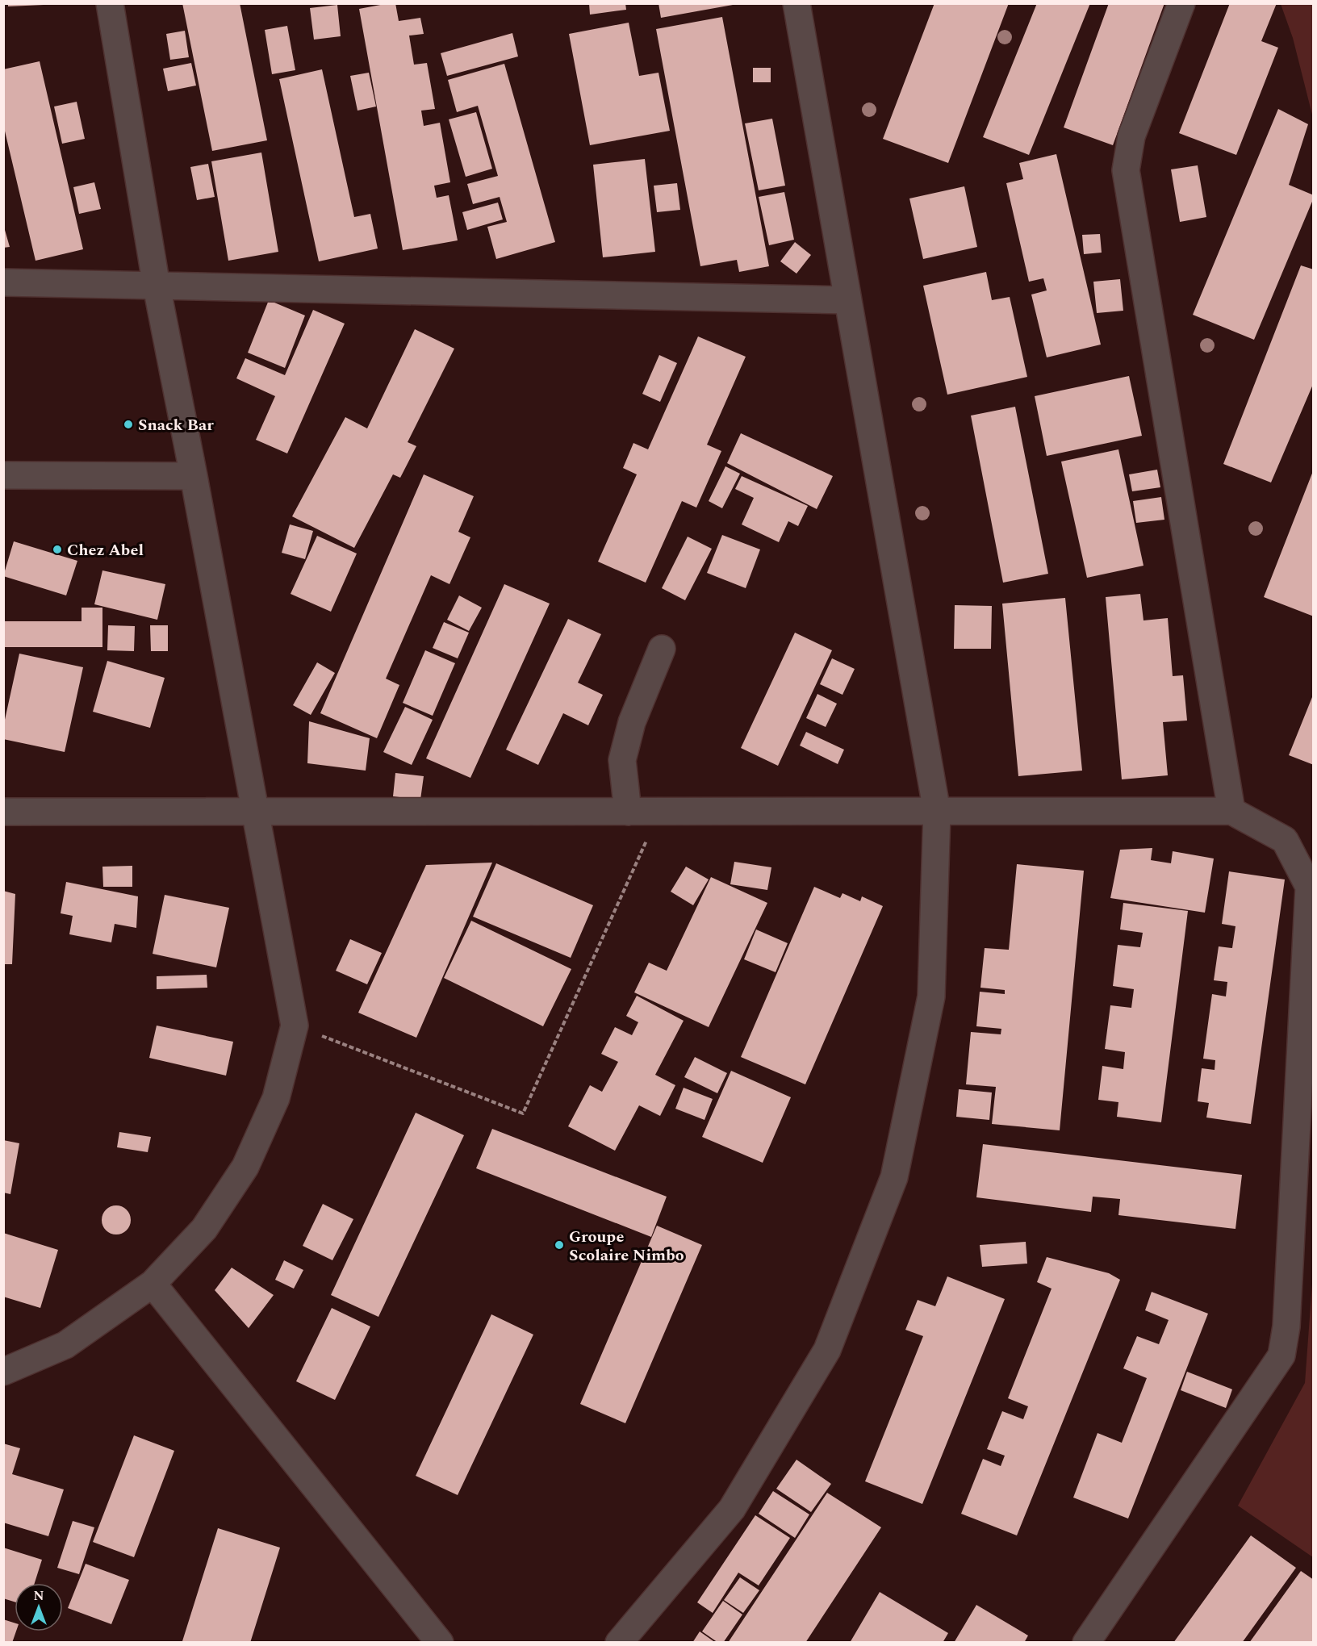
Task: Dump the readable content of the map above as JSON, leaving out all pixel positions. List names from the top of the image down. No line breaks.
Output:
{"places":["Snack Bar","Chez Abel","Groupe Scolaire Nimbo"],"north":"top"}
